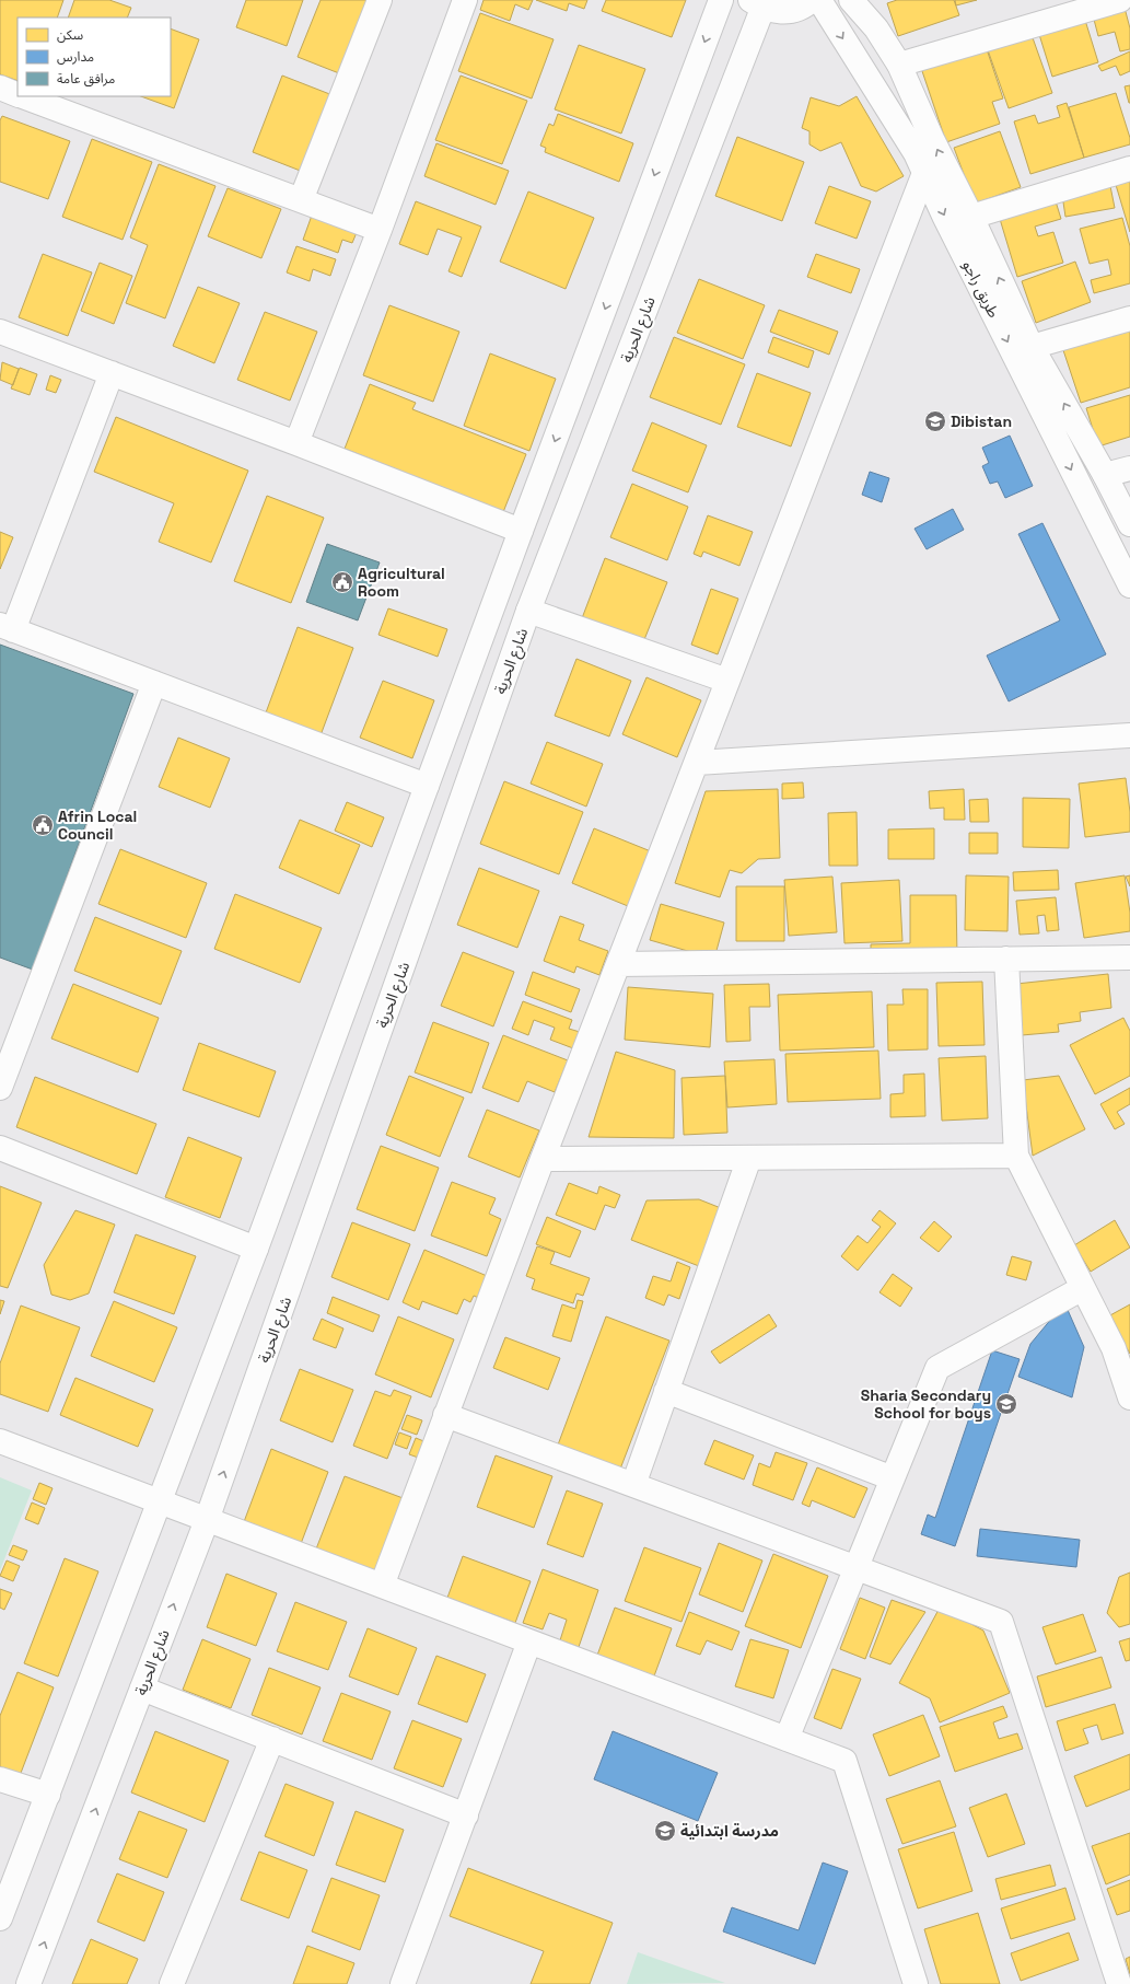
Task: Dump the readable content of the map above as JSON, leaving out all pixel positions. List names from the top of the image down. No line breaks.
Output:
{"streets":{"street":["طريق راجو","شارع الحرية"]},"places":{"school or university":["Dibistan","Sharia Secondary School for boys","مدرسة ابتدائية"],"public building":["Agricultural Room","Afrin Local Council"]},"legend":["سكن","مدارس","مرافق عامة"]}
